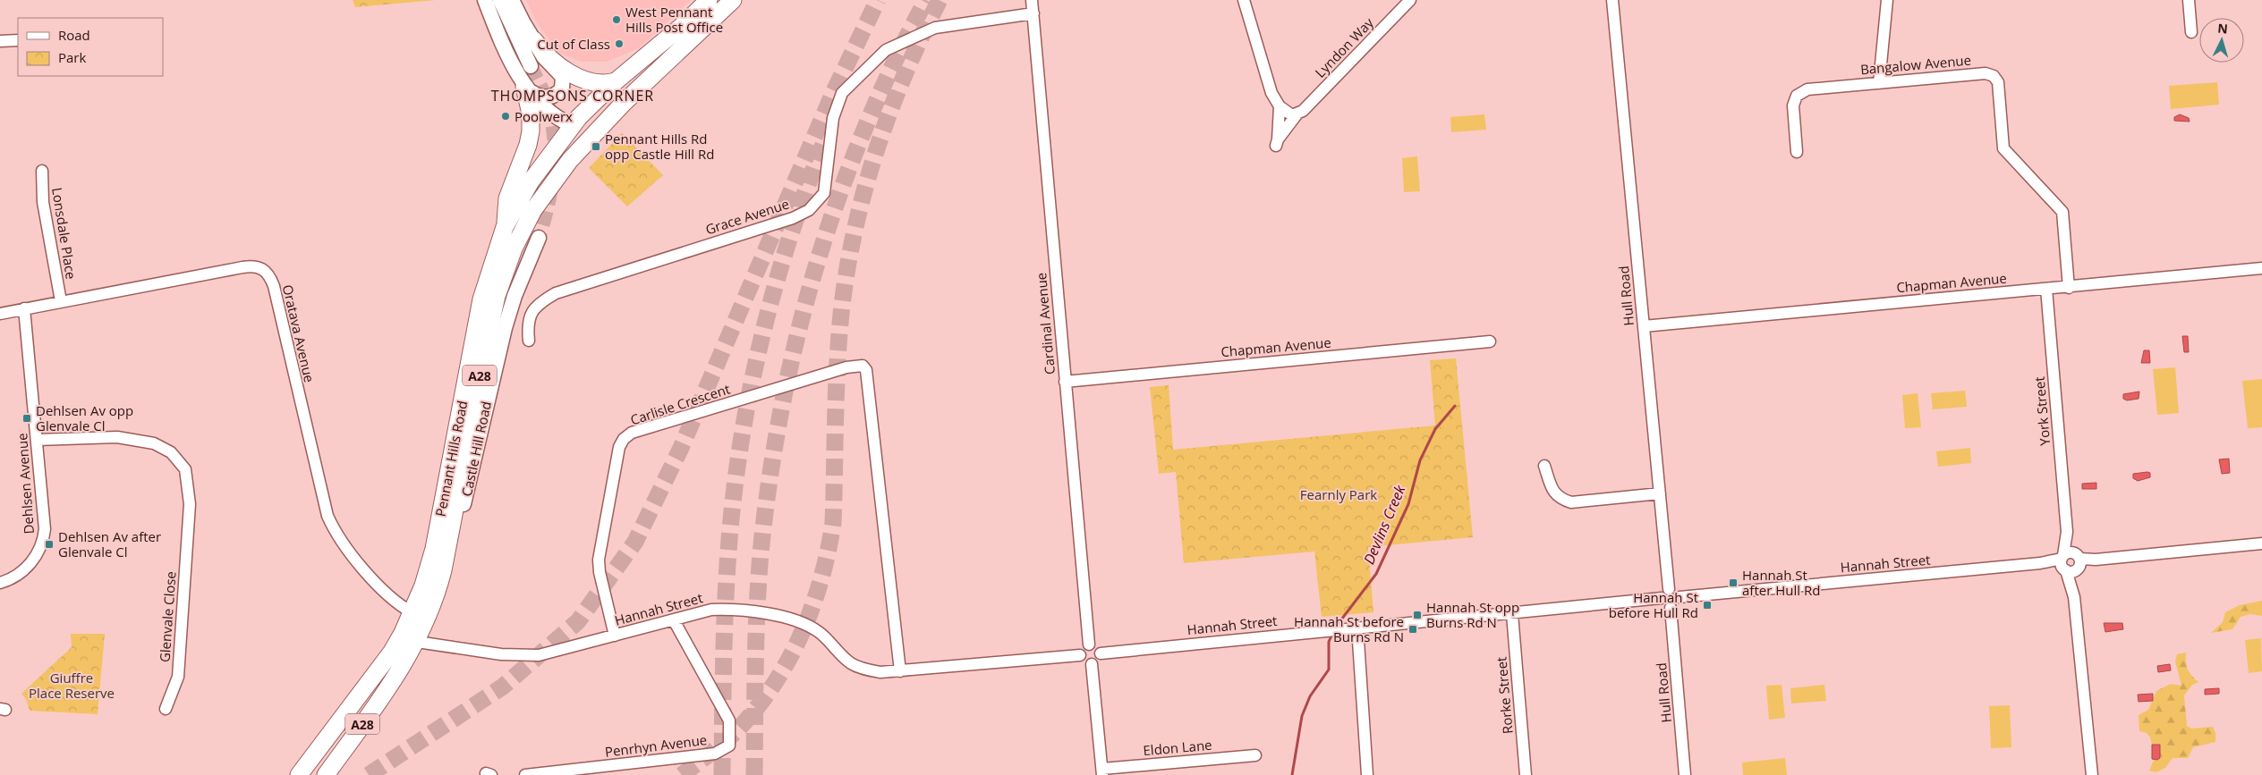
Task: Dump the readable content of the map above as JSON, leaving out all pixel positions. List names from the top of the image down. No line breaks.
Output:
{"streets":{"highway":["A28","Pennant Hills Road"],"main road":["Castle Hill Road"],"street":["Lyndon Way","Bangalow Avenue","Grace Avenue","Lonsdale Place","Chapman Avenue","Hull Road","Cardinal Avenue","Oratava Avenue","Carlisle Crescent","York Street","Dehlsen Avenue","Hannah Street","Glenvale Close","Rorke Street","Penrhyn Avenue","Eldon Lane"]},"crossings":[["Bangalow Avenue","Chapman Avenue"],["Grace Avenue","Cardinal Avenue"],["Lonsdale Place","Oratava Avenue"],["Chapman Avenue","Hull Road"],["Chapman Avenue","Cardinal Avenue"],["Chapman Avenue","York Street"],["Hull Road","Hannah Street"],["Cardinal Avenue","Hannah Street"],["Oratava Avenue","Pennant Hills Road"],["Oratava Avenue","Dehlsen Avenue"],["Carlisle Crescent","Hannah Street"],["York Street","Hannah Street"],["Castle Hill Road","Pennant Hills Road"],["Pennant Hills Road","Hannah Street"],["Dehlsen Avenue","Glenvale Close"],["Hannah Street","Rorke Street"],["Hannah Street","Penrhyn Avenue"]],"districts":["THOMPSONS CORNER"],"water":["Devlins Creek"],"parks":["Fearnly Park","Giuffre Place Reserve"],"places":{"other":["West Pennant Hills Post Office","Cut of Class","Poolwerx"],"transit":["Pennant Hills Rd opp Castle Hill Rd","Dehlsen Av opp Glenvale Cl","Dehlsen Av after Glenvale Cl","Hannah St after Hull Rd","Hannah St before Hull Rd","Hannah St opp Burns Rd N","Hannah St before Burns Rd N"]},"legend":["Road","Park"],"north":"top"}
